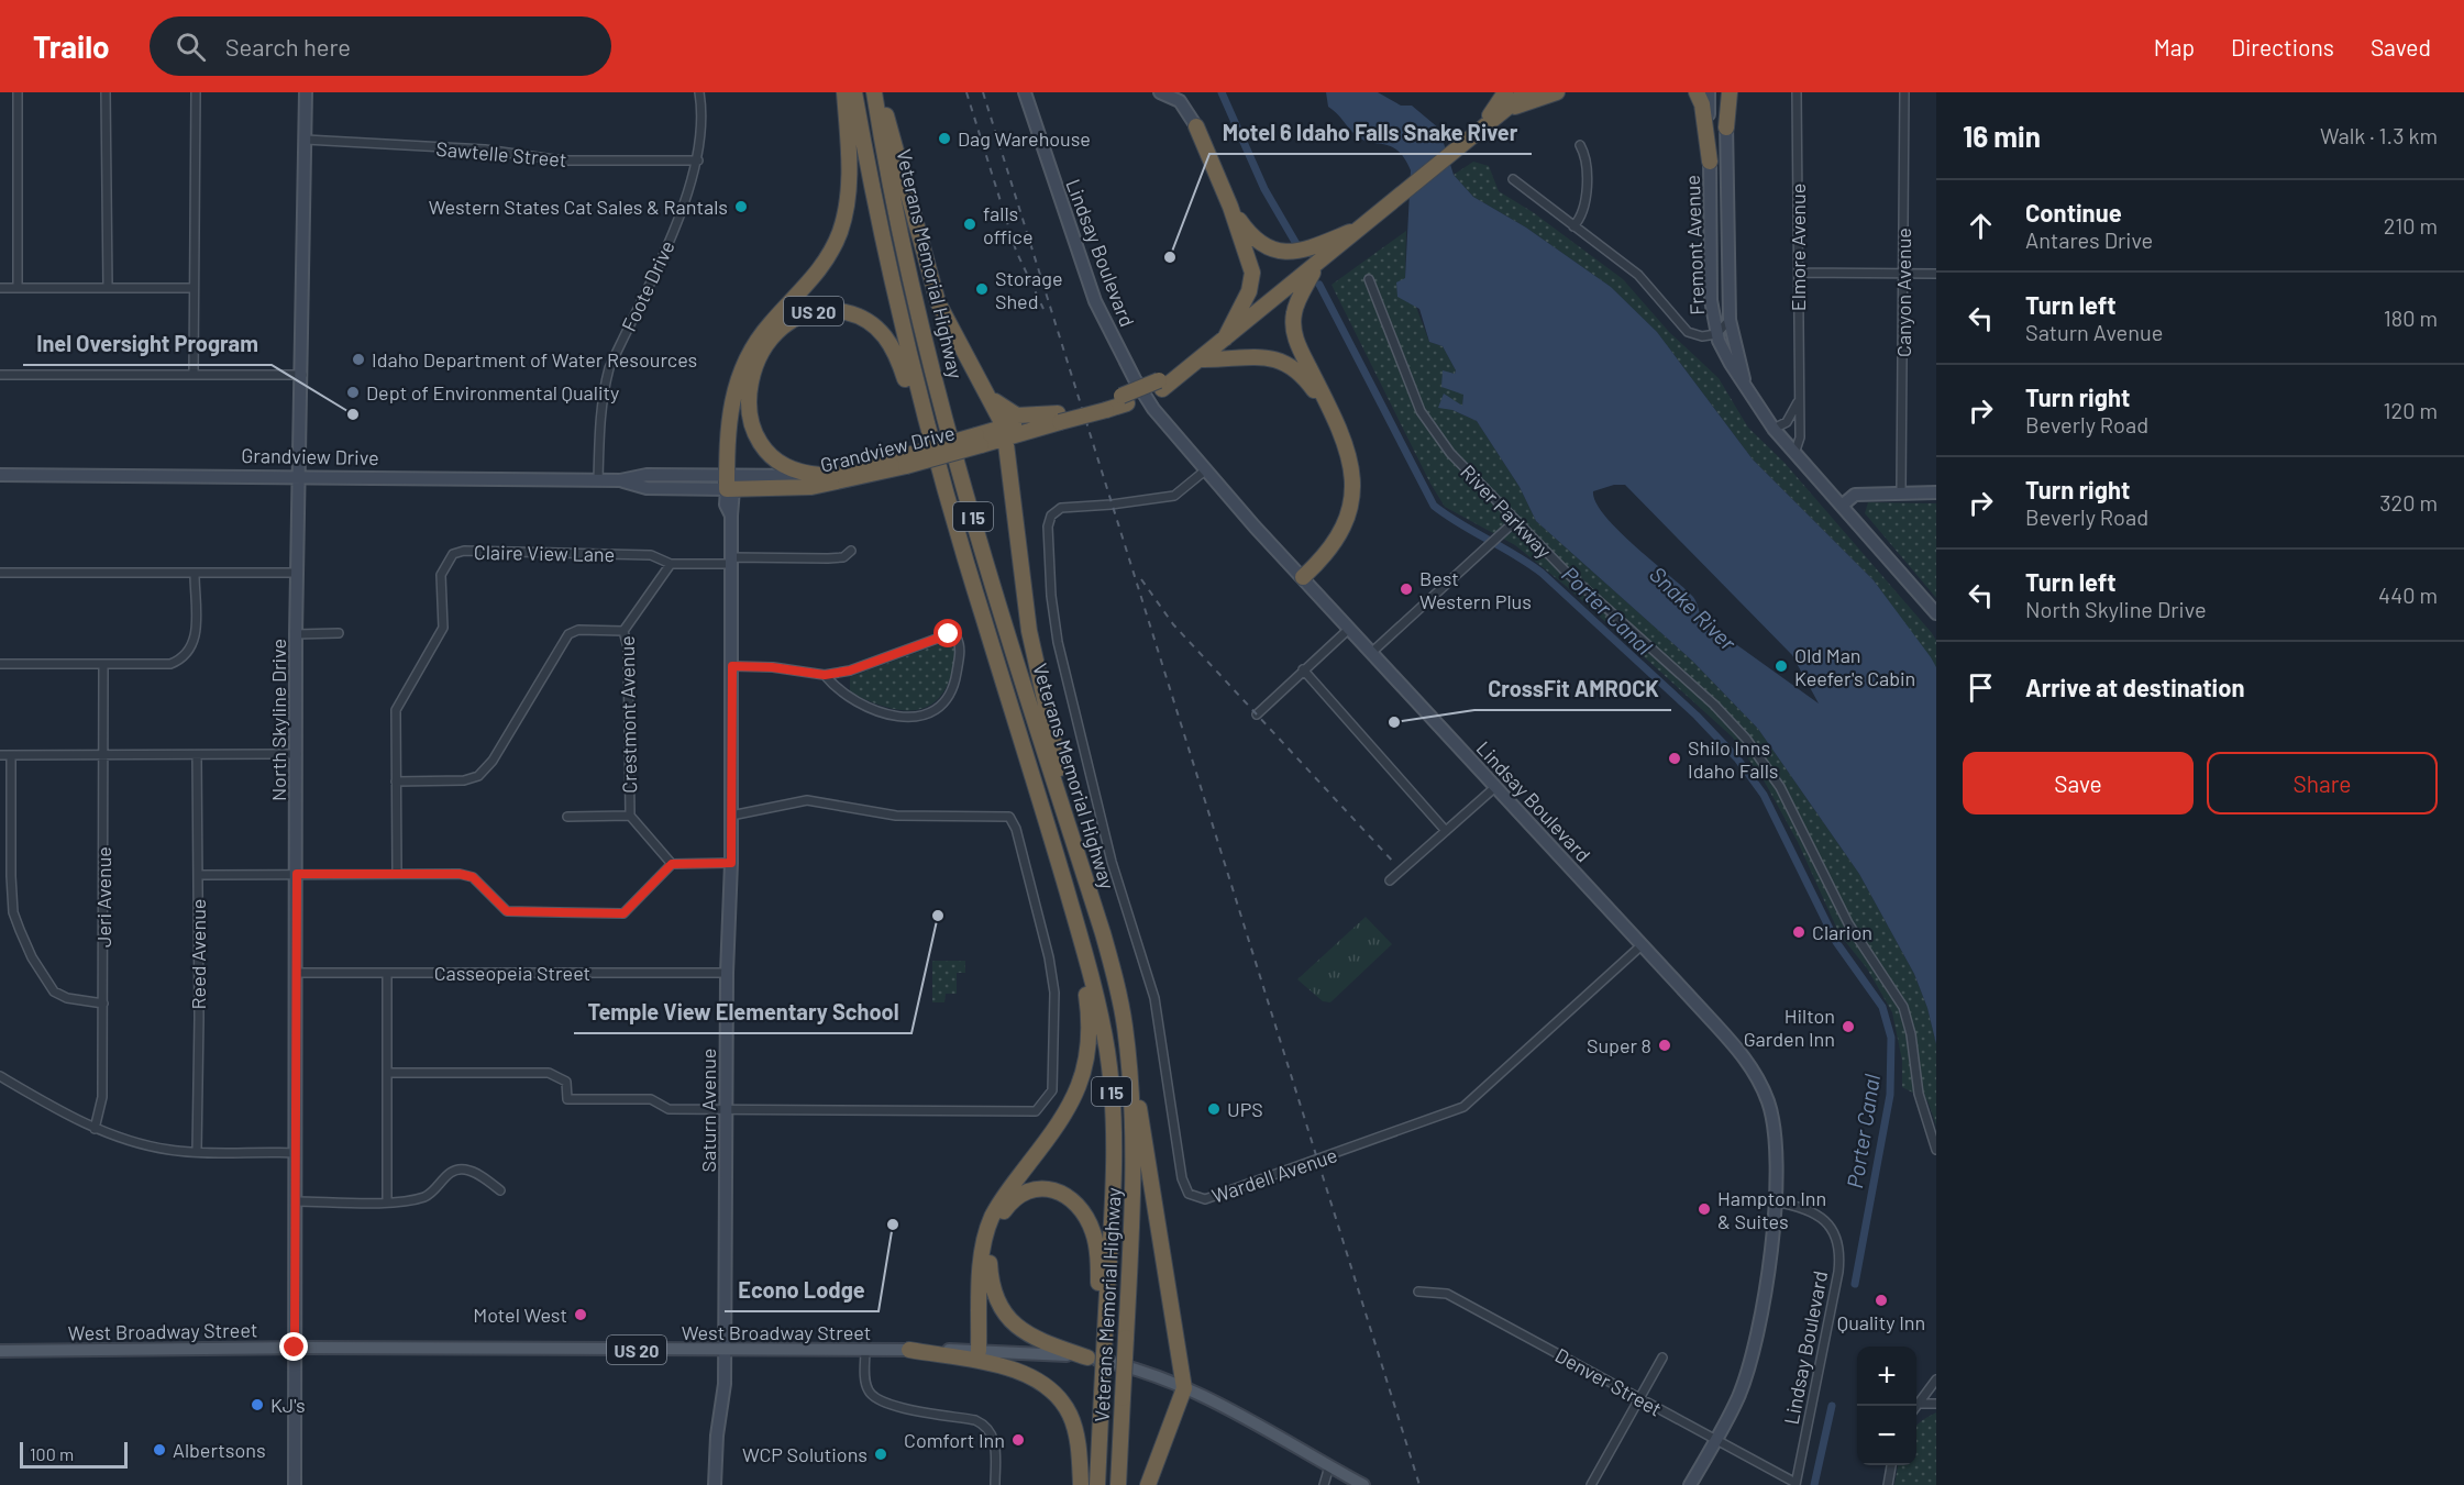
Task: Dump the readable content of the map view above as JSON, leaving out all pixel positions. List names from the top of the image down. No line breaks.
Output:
{"streets":{"highway":["Veterans Memorial Highway","US 20","Grandview Drive","I 15"],"main road":["West Broadway Street"],"street":["Sawtelle Street","Fremont Avenue","Elmore Avenue","Lindsay Boulevard","Foote Drive","Canyon Avenue","River Parkway","Claire View Lane","Crestmont Avenue","North Skyline Drive","Jeri Avenue","Reed Avenue","Casseopeia Street","Saturn Avenue","Wardell Avenue","Denver Street"]},"crossings":[["Sawtelle Street","Foote Drive"],["Sawtelle Street","North Skyline Drive"],["Fremont Avenue","Elmore Avenue"],["Lindsay Boulevard","Wardell Avenue"],["Lindsay Boulevard","Denver Street"],["Veterans Memorial Highway","US 20"],["Foote Drive","Grandview Drive"],["US 20","Grandview Drive"],["Grandview Drive","North Skyline Drive"],["Grandview Drive","Saturn Avenue"],["Claire View Lane","Crestmont Avenue"],["Claire View Lane","Saturn Avenue"],["North Skyline Drive","Casseopeia Street"],["North Skyline Drive","West Broadway Street"],["Casseopeia Street","Saturn Avenue"],["Saturn Avenue","West Broadway Street"]],"water":["Snake River","Porter Canal"],"places":["Dag Warehouse","Western States Cat Sales & Rantals","falls office","Motel 6 Idaho Falls Snake River","Storage Shed","Idaho Department of Water Resources","Dept of Environmental Quality","Inel Oversight Program","Best Western Plus","Old Man Keefer's Cabin","CrossFit AMROCK","Shilo Inns Idaho Falls","Temple View Elementary School","Clarion","Hilton Garden Inn","Super 8","UPS","Hampton Inn & Suites","Econo Lodge","Quality Inn","Motel West","KJ's","Comfort Inn","Albertsons","WCP Solutions"],"scale_bar":"100 m","page":{"header":"Trailo","search":"Search here","nav":["Map","Directions","Saved"],"heading":["16 min","Walk · 1.3 km"],"list":[["Continue","Antares Drive","210 m"],["Turn left","Saturn Avenue","180 m"],["Turn right","Beverly Road","120 m"],["Turn right","Beverly Road","320 m"],["Turn left","North Skyline Drive","440 m"],"Arrive at destination"],"buttons":["Save","Share"],"map_buttons":["+","−"],"scale":"100 m"}}
